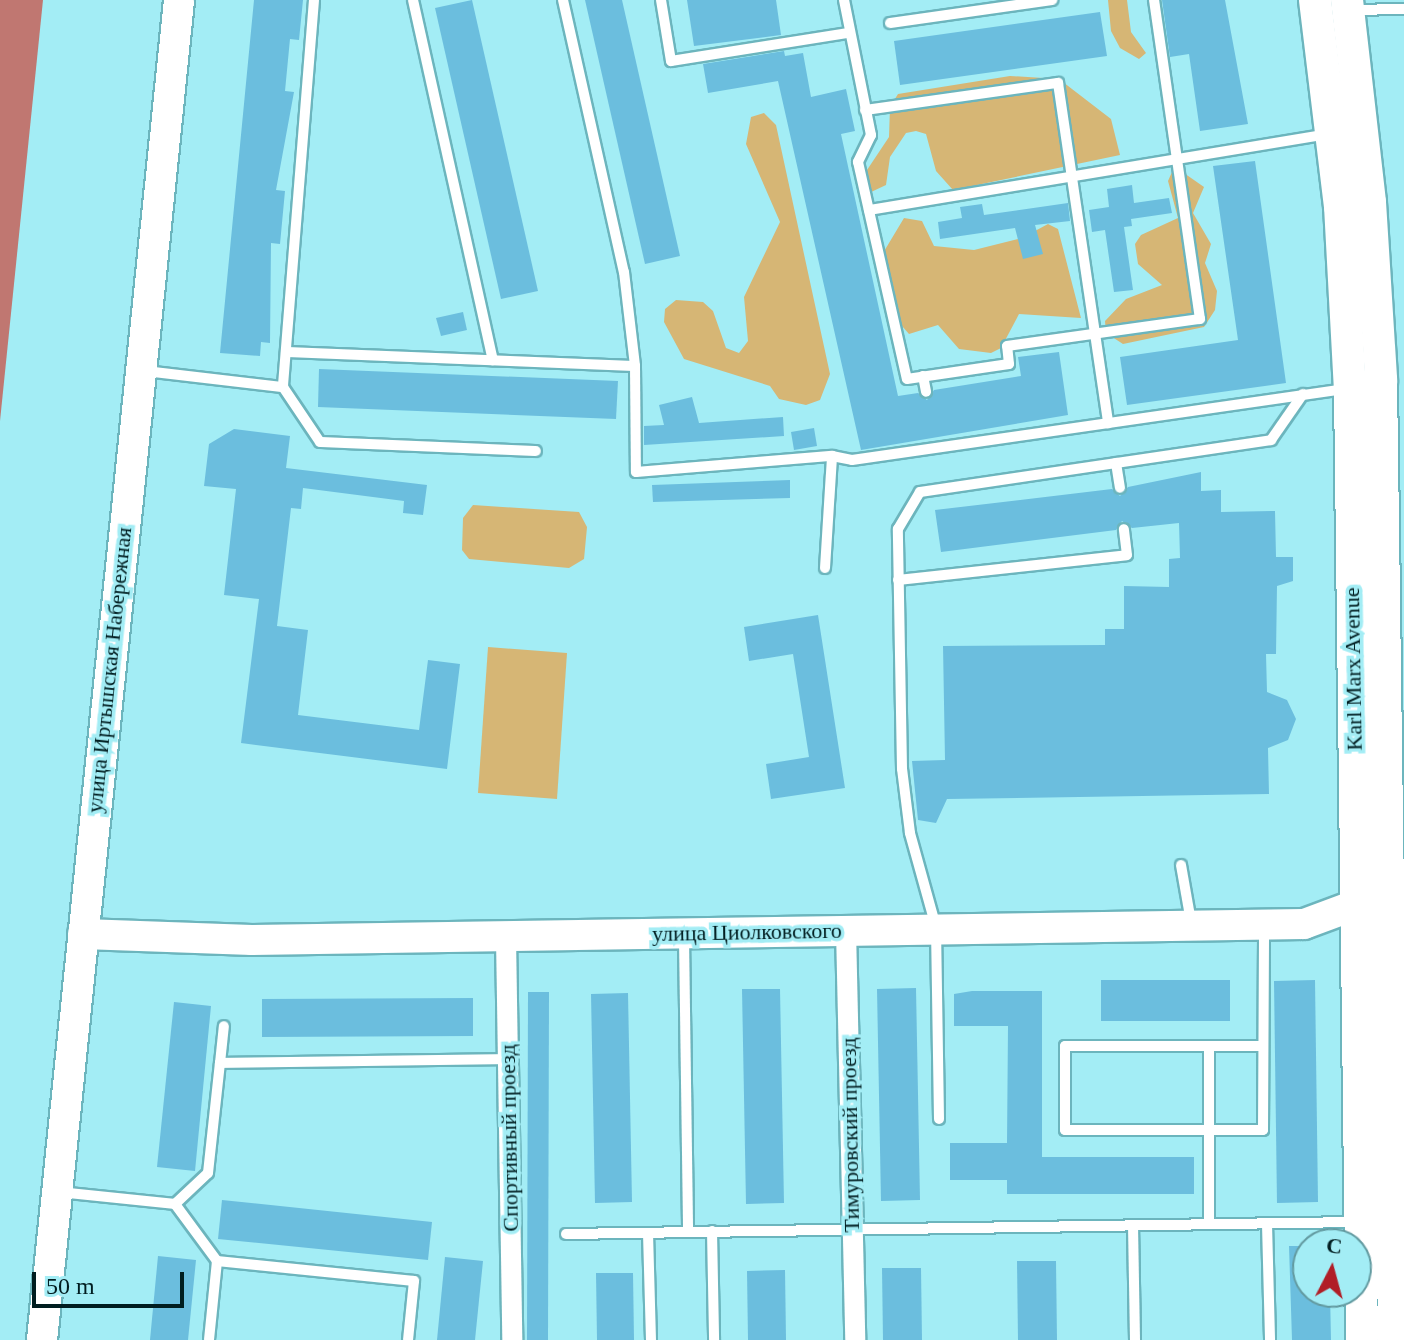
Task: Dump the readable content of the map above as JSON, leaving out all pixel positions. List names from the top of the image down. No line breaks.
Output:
{"streets":{"main road":["Karl Marx Avenue","улица Иртышская Набережная","улица Циолковского"],"street":["Тимуровский проезд","Спортивный проезд"]},"crossings":[["Karl Marx Avenue","улица Циолковского"],["улица Иртышская Набережная","улица Циолковского"],["улица Циолковского","Тимуровский проезд"],["улица Циолковского","Спортивный проезд"]],"scale_bar":"50 m","north":"top"}
